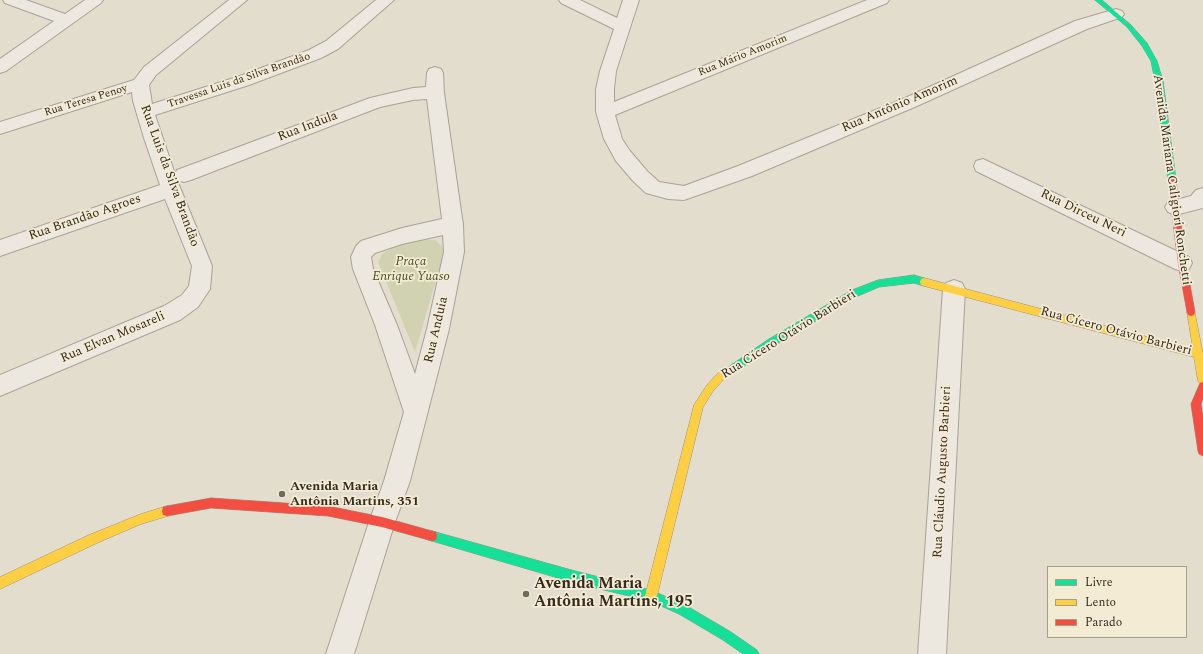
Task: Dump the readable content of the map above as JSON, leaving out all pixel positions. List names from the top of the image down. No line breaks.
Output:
{"streets":{"street":["Rua Mário Amorim","Travessa Luis da Silva Brandão","Rua Teresa Penoy","Rua Antônio Amorim","Rua Indula","Rua Luis da Silva Brandão","Avenida Mariana Caligiori Ronchetti","Rua Dirceu Neri","Rua Brandão Agroes","Rua Anduia","Rua Cícero Otávio Barbieri","Rua Elvan Mosareli","Rua Cláudio Augusto Barbieri"]},"crossings":[["Rua Mário Amorim","Rua Antônio Amorim"],["Travessa Luis da Silva Brandão","Rua Luis da Silva Brandão"],["Rua Teresa Penoy","Rua Luis da Silva Brandão"],["Rua Antônio Amorim","Avenida Mariana Caligiori Ronchetti"],["Rua Luis da Silva Brandão","Rua Brandão Agroes"],["Rua Luis da Silva Brandão","Rua Elvan Mosareli"],["Avenida Mariana Caligiori Ronchetti","Rua Dirceu Neri"],["Avenida Mariana Caligiori Ronchetti","Rua Cícero Otávio Barbieri"],["Rua Cícero Otávio Barbieri","Rua Cláudio Augusto Barbieri"]],"parks":["Praça Enrique Yuaso"],"places":["Avenida Maria Antônia Martins, 351","Avenida Maria Antônia Martins, 195"],"legend":["Livre","Lento","Parado"]}
